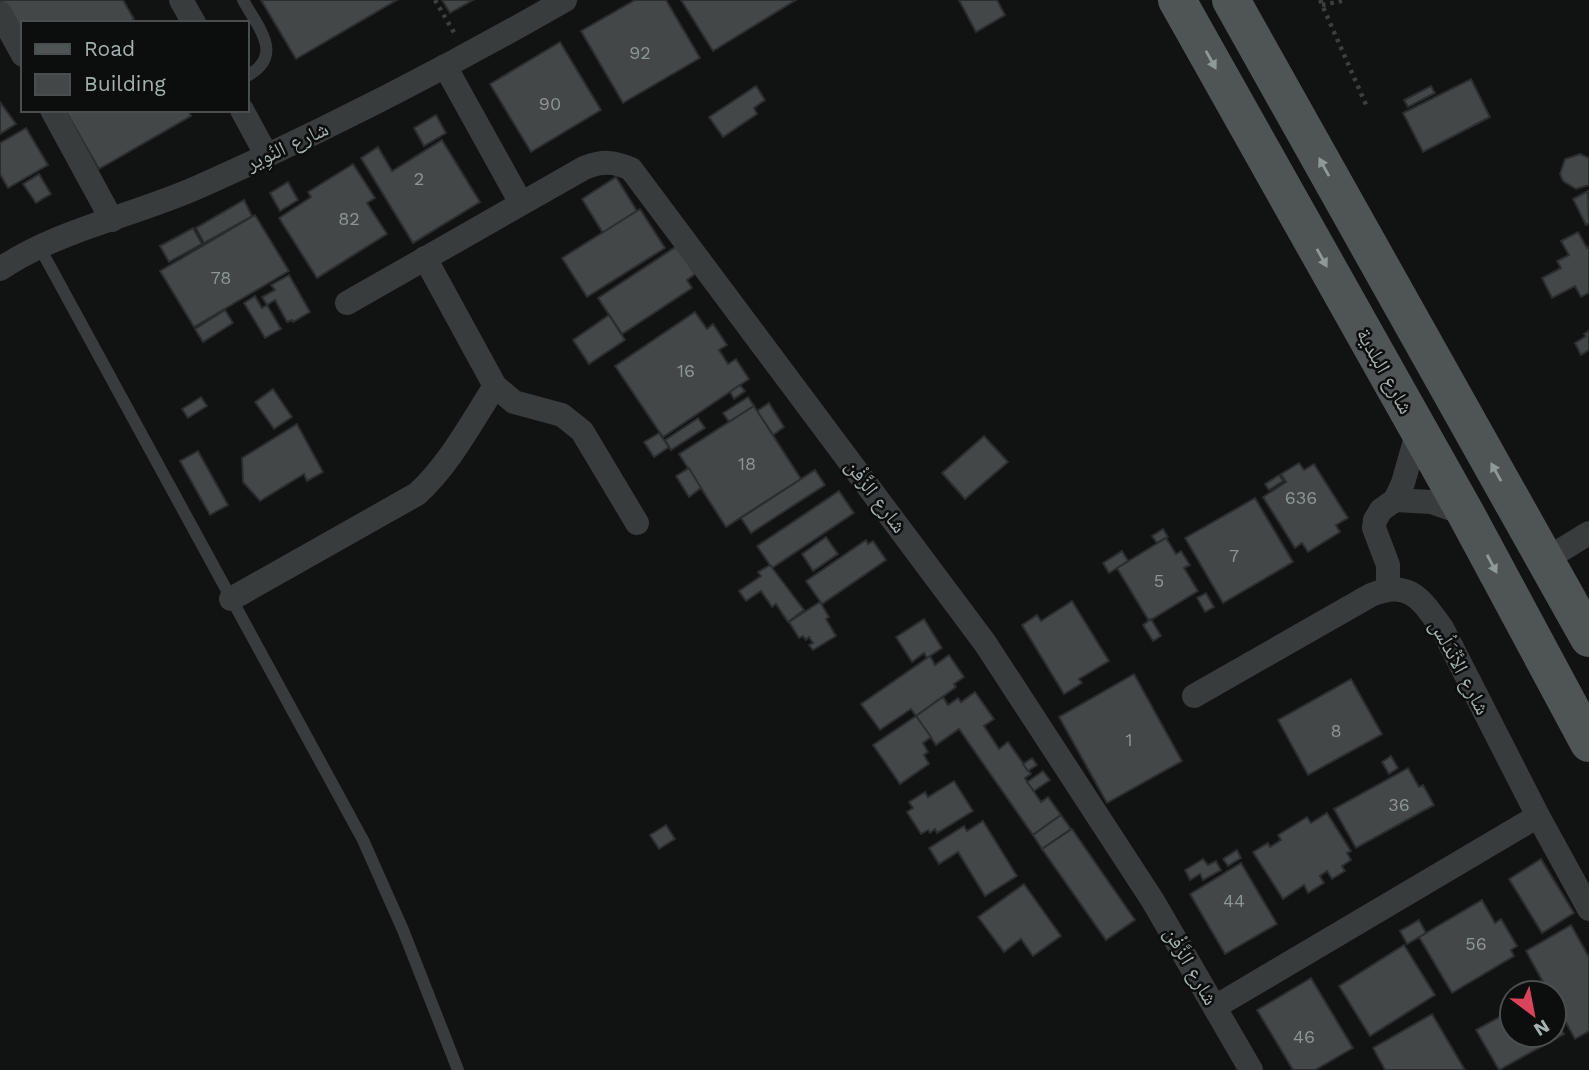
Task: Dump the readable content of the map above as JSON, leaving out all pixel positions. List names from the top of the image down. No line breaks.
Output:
{"streets":{"main road":["شارع البلدية"],"street":["شارع النُوِير","شارع الزَّفْن","شارع الأنْدَلُس"]},"house_numbers":["92","90","2","82","78","16","18","636","7","5","8","1","36","44","56","46"],"legend":["Road","Building"],"north":"bottom right"}
